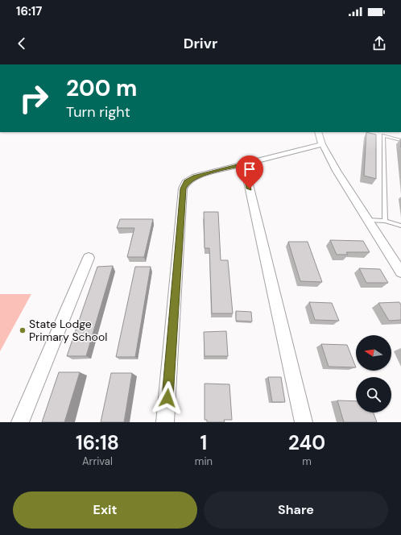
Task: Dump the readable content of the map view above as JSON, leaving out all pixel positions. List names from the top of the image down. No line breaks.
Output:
{"places":["State Lodge Primary School"],"north":"left","page":{"status":"16:17","header":"Drivr","turn":["200 m","Turn right"],"eta":["16:18","Arrival","1","min","240","m"],"buttons":["Exit","Share"]}}
